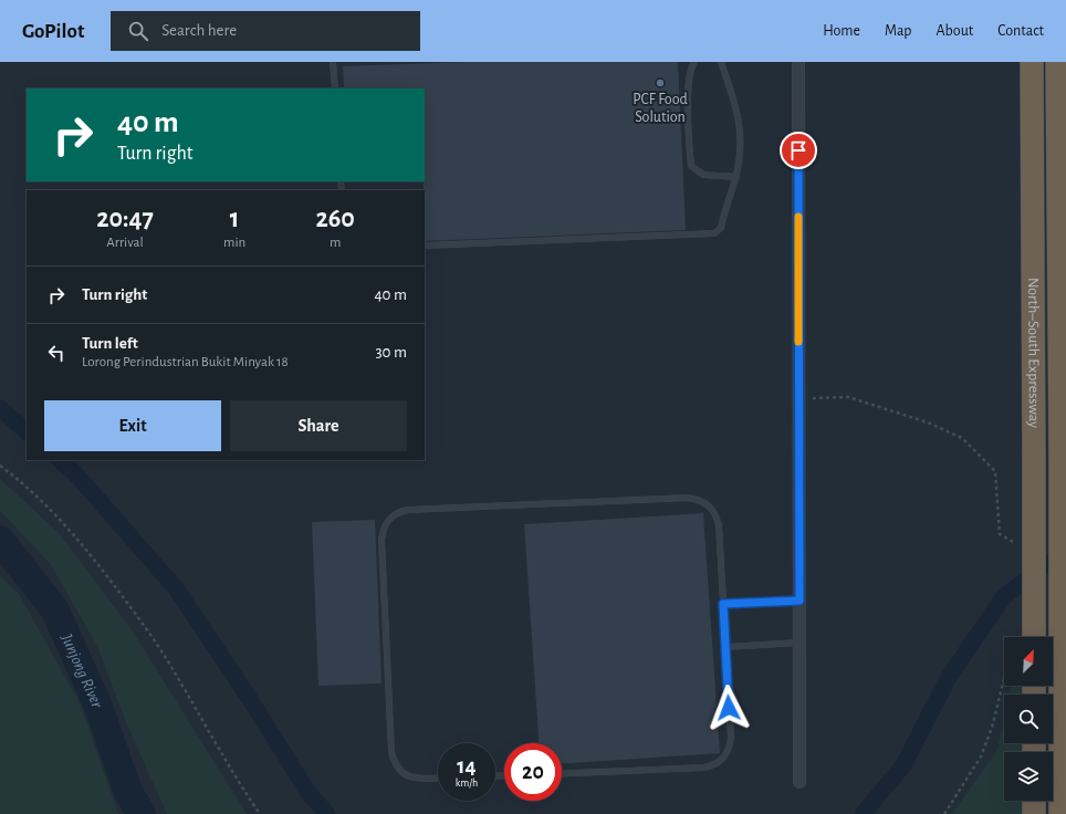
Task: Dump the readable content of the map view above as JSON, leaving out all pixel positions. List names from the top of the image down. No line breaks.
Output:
{"streets":{"highway":["North–South Expressway"]},"water":["Junjong River"],"places":["PCF Food Solution"],"north":"top right","page":{"header":"GoPilot","search":"Search here","nav":["Home","Map","About","Contact"],"turn":["40 m","Turn right"],"eta":["20:47","Arrival","1","min","260","m"],"list":[{"name":"Turn right","value":"40 m"},{"name":"Turn left","note":"Lorong Perindustrian Bukit Minyak 18","value":"30 m"}],"buttons":["Exit","Share"],"speed":"14 km/h","limit":"20"}}
